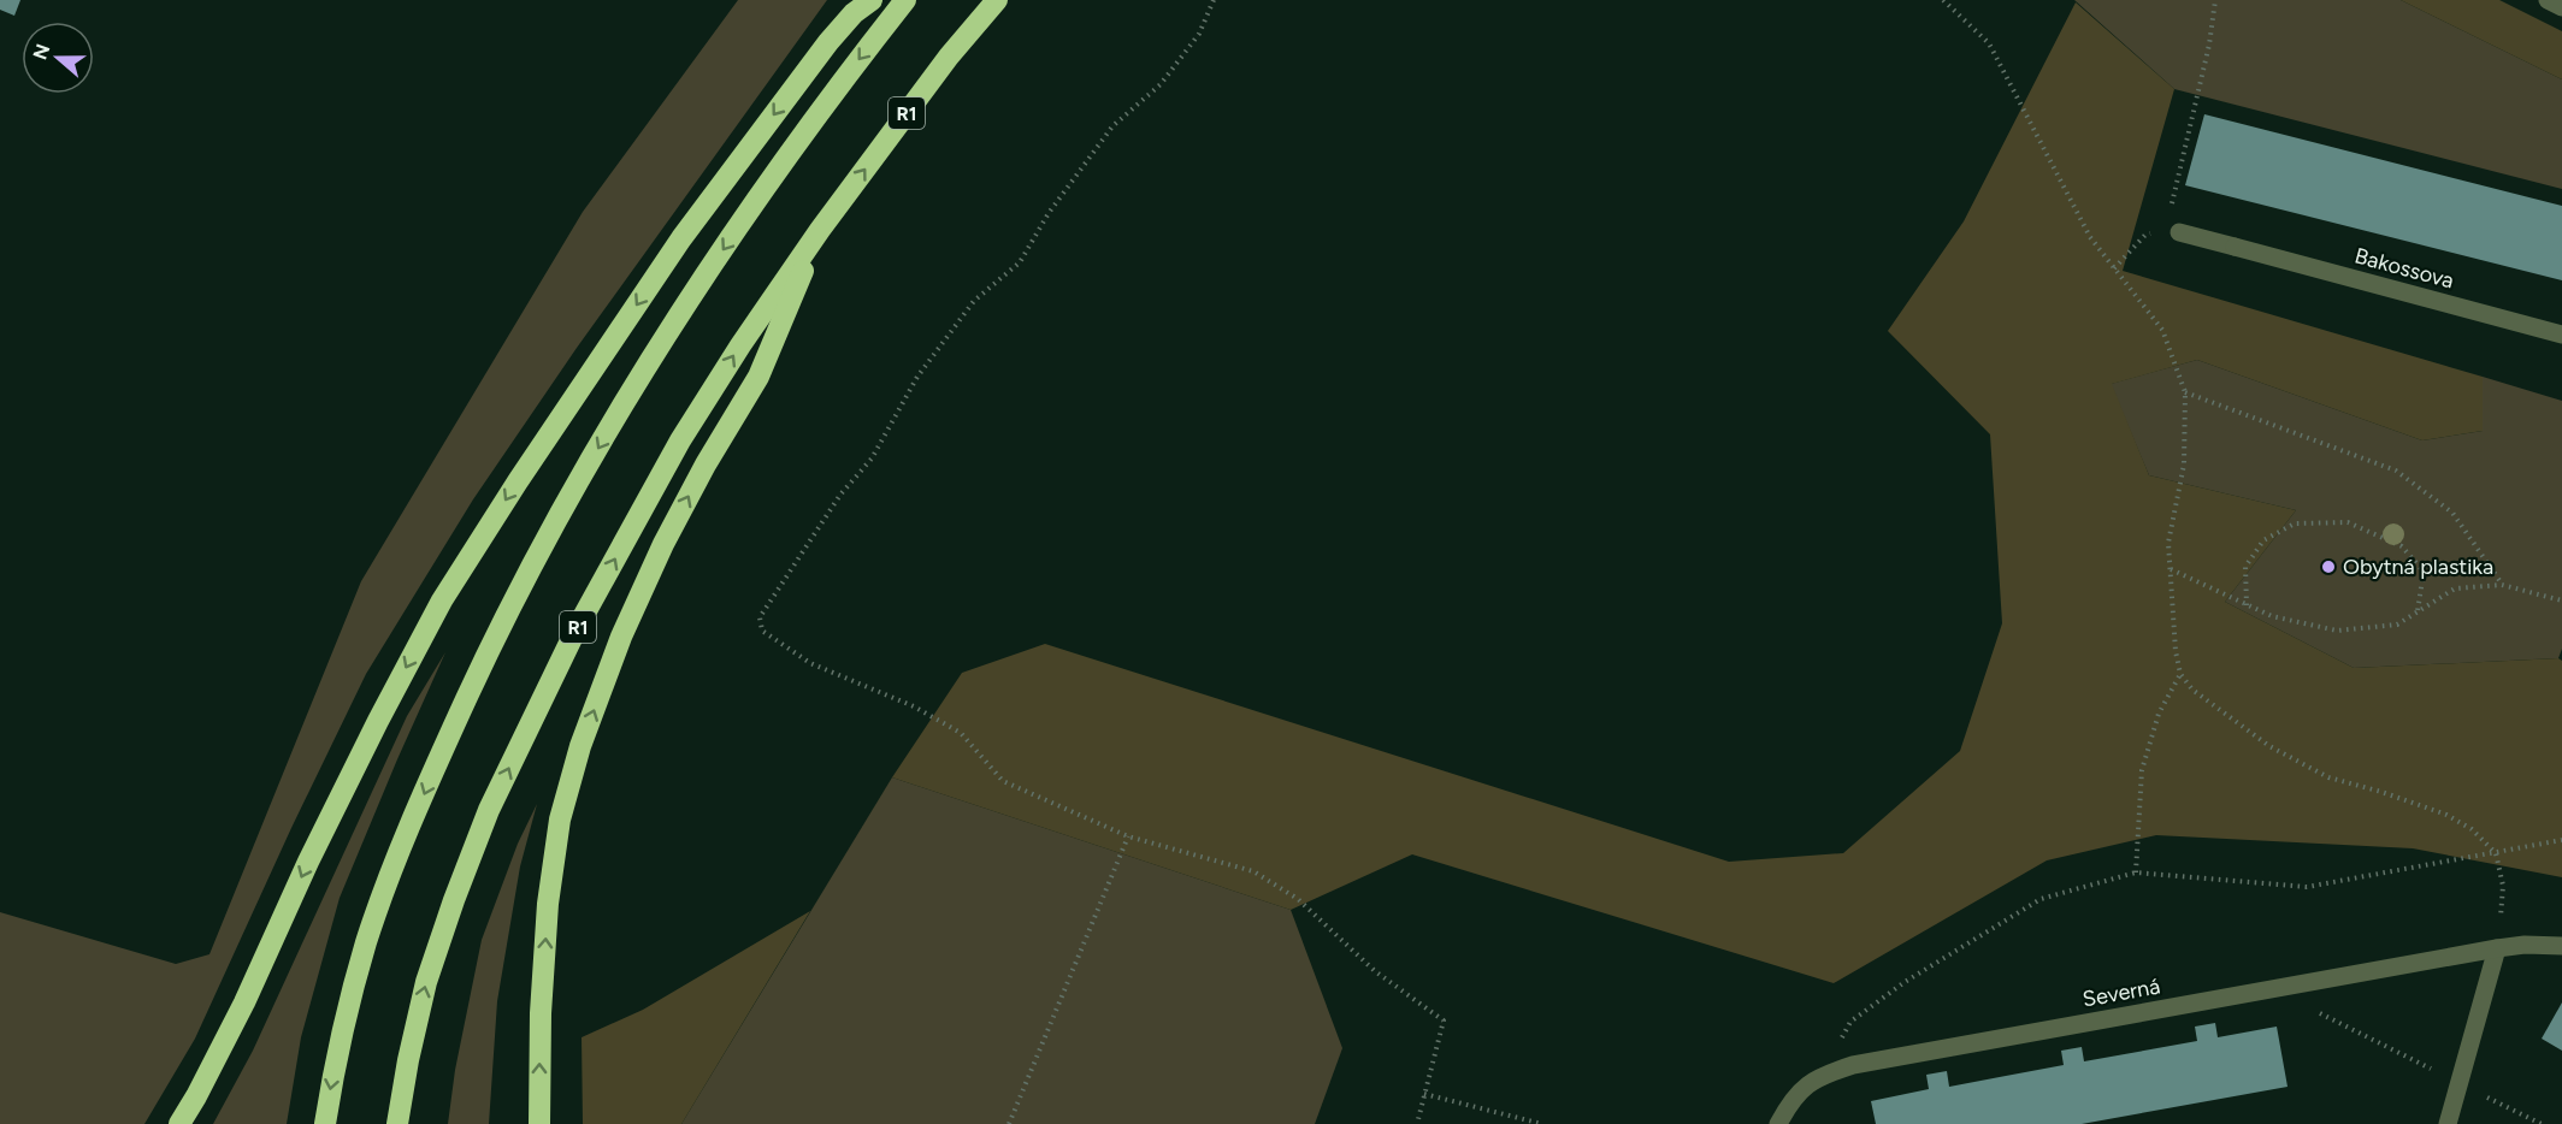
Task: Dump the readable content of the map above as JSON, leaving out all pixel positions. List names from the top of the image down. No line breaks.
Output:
{"streets":{"highway":["R1"],"street":["Bakossova","Severná"]},"places":["Obytná plastika"],"north":"left"}
